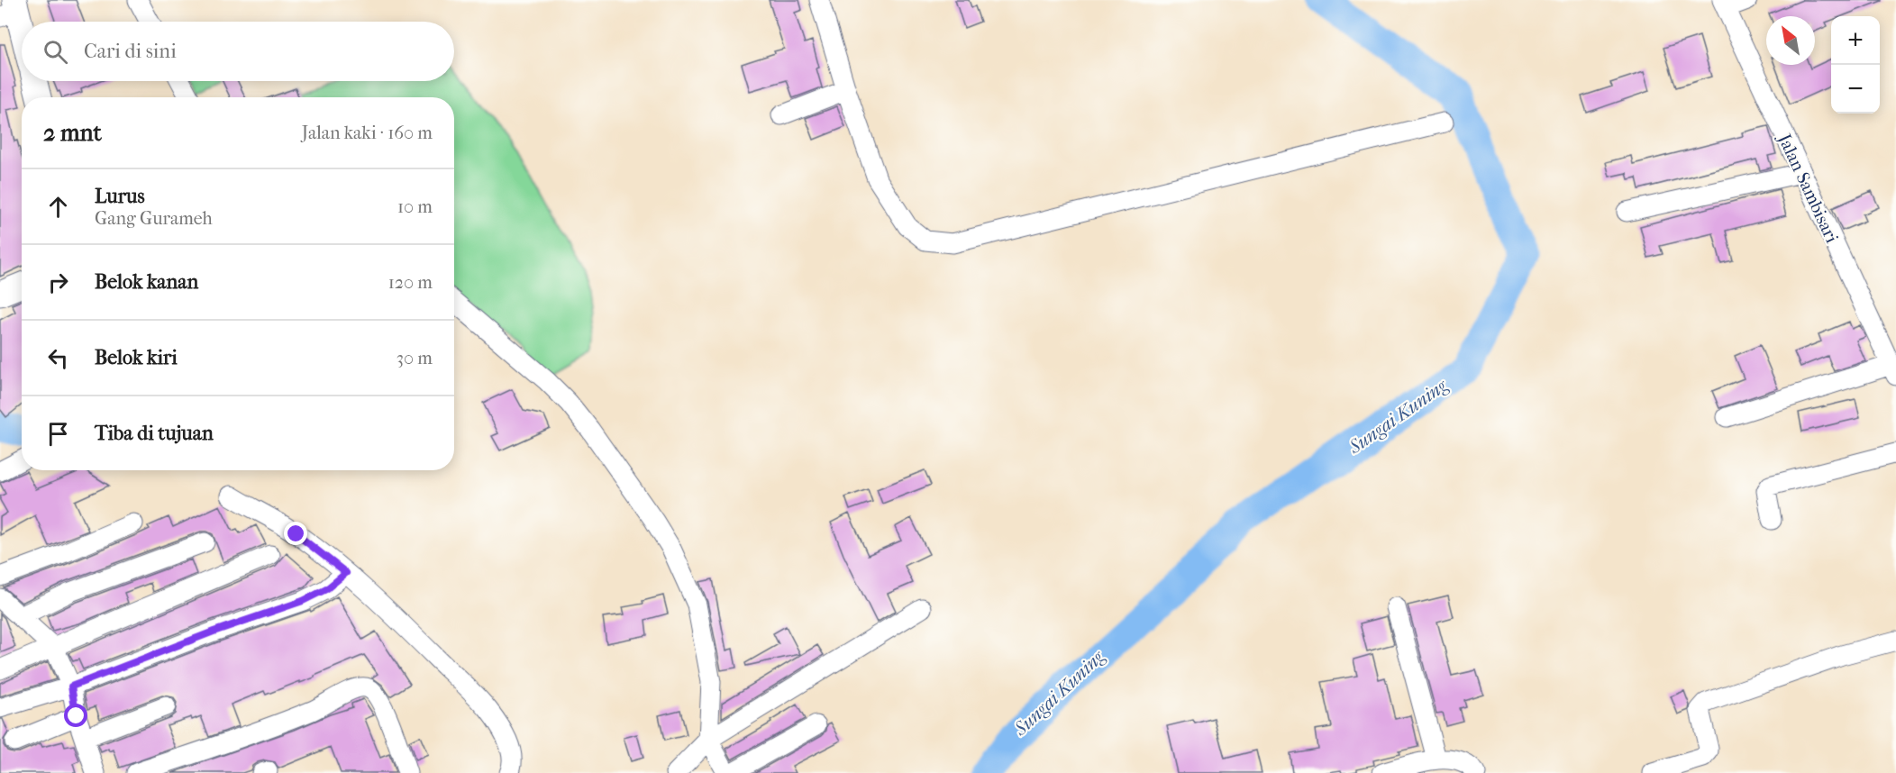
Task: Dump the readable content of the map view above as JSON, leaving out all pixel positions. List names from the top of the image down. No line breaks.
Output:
{"streets":{"street":["Jalan Sambisari"]},"water":["Sungai Kuning"],"north":"top left","page":{"map_buttons":["+","−"],"search":"Cari di sini","heading":["2 mnt","Jalan kaki · 160 m"],"list":[["Lurus","Gang Gurameh","10 m"],["Belok kanan","120 m"],["Belok kiri","30 m"],"Tiba di tujuan"]}}
